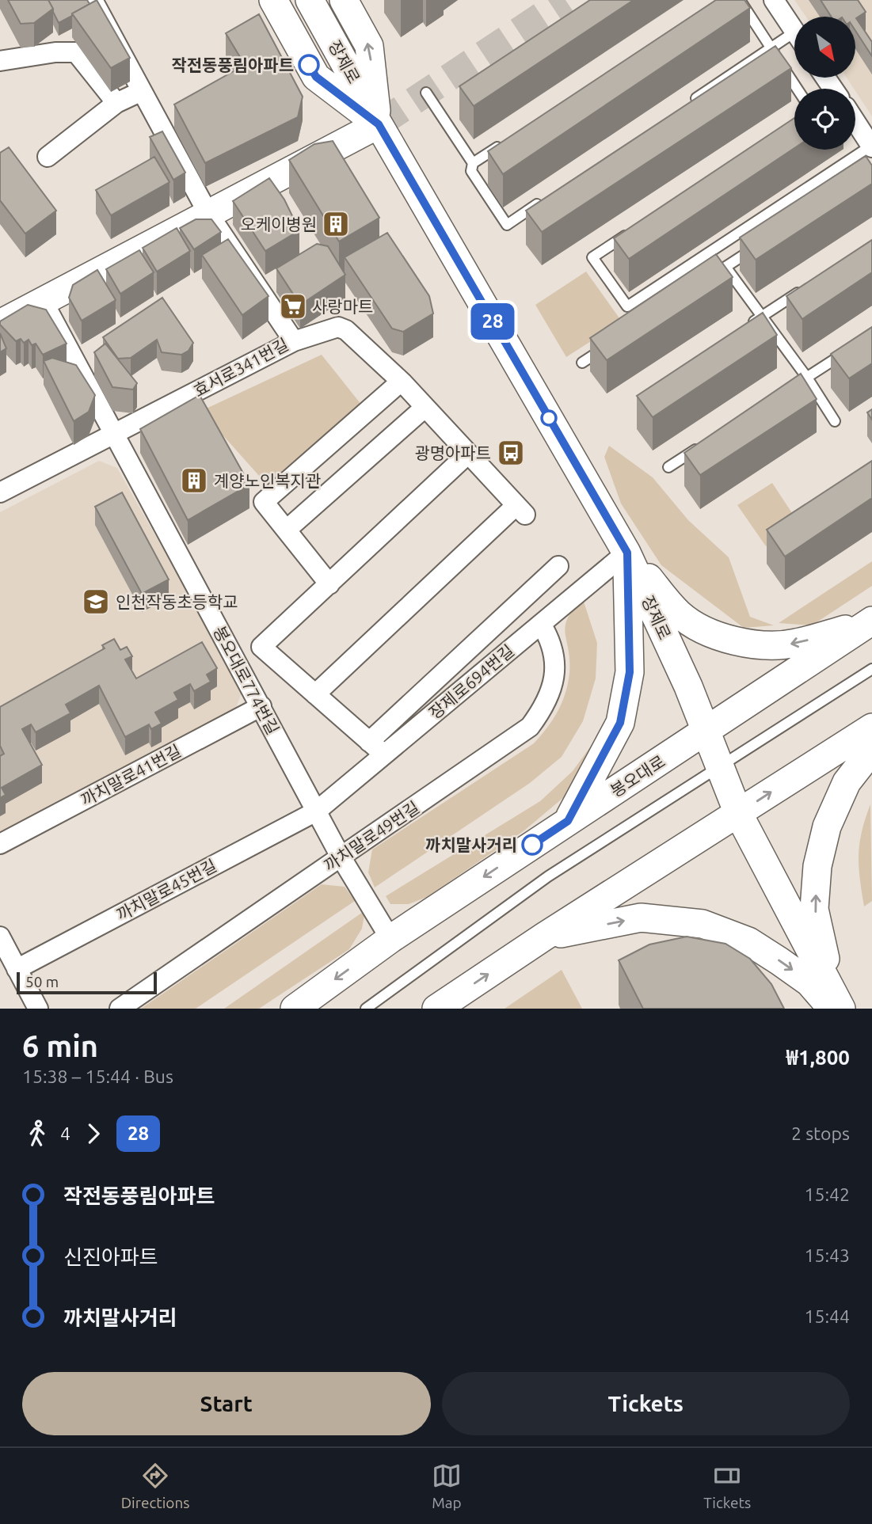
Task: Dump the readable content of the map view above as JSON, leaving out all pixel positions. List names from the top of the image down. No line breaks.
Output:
{"streets":{"main road":["장제로","봉오대로"],"street":["효서로341번길","봉오대로774번길","장제로694번길","까치말로41번길","까치말로49번길","까치말로45번길"]},"crossings":[["장제로","장제로694번길"],["장제로","봉오대로"],["효서로341번길","봉오대로774번길"],["봉오대로774번길","장제로694번길"],["봉오대로774번길","까치말로41번길"],["봉오대로774번길","봉오대로"],["봉오대로774번길","까치말로49번길"],["봉오대로774번길","까치말로45번길"],["장제로694번길","까치말로49번길"],["장제로694번길","까치말로45번길"]],"places":{"other":["작전동풍림아파트","까치말사거리"],"building":["오케이병원","계양노인복지관"],"supermarket":["사랑마트"],"bus stop":["광명아파트"],"school or university":["인천작동초등학교"]},"lines":["bus line 28"],"scale_bar":"50 m","north":"bottom right","page":{"on_map":"28","scale":"50 m","heading":["6 min","15:38 – 15:44 · Bus","₩1,800"],"legs":["4","28","2 stops"],"list":[{"name":"작전동풍림아파트","value":"15:42"},{"name":"신진아파트","value":"15:43"},{"name":"까치말사거리","value":"15:44"}],"buttons":["Start","Tickets"],"tabs":["Directions","Map","Tickets"]}}
